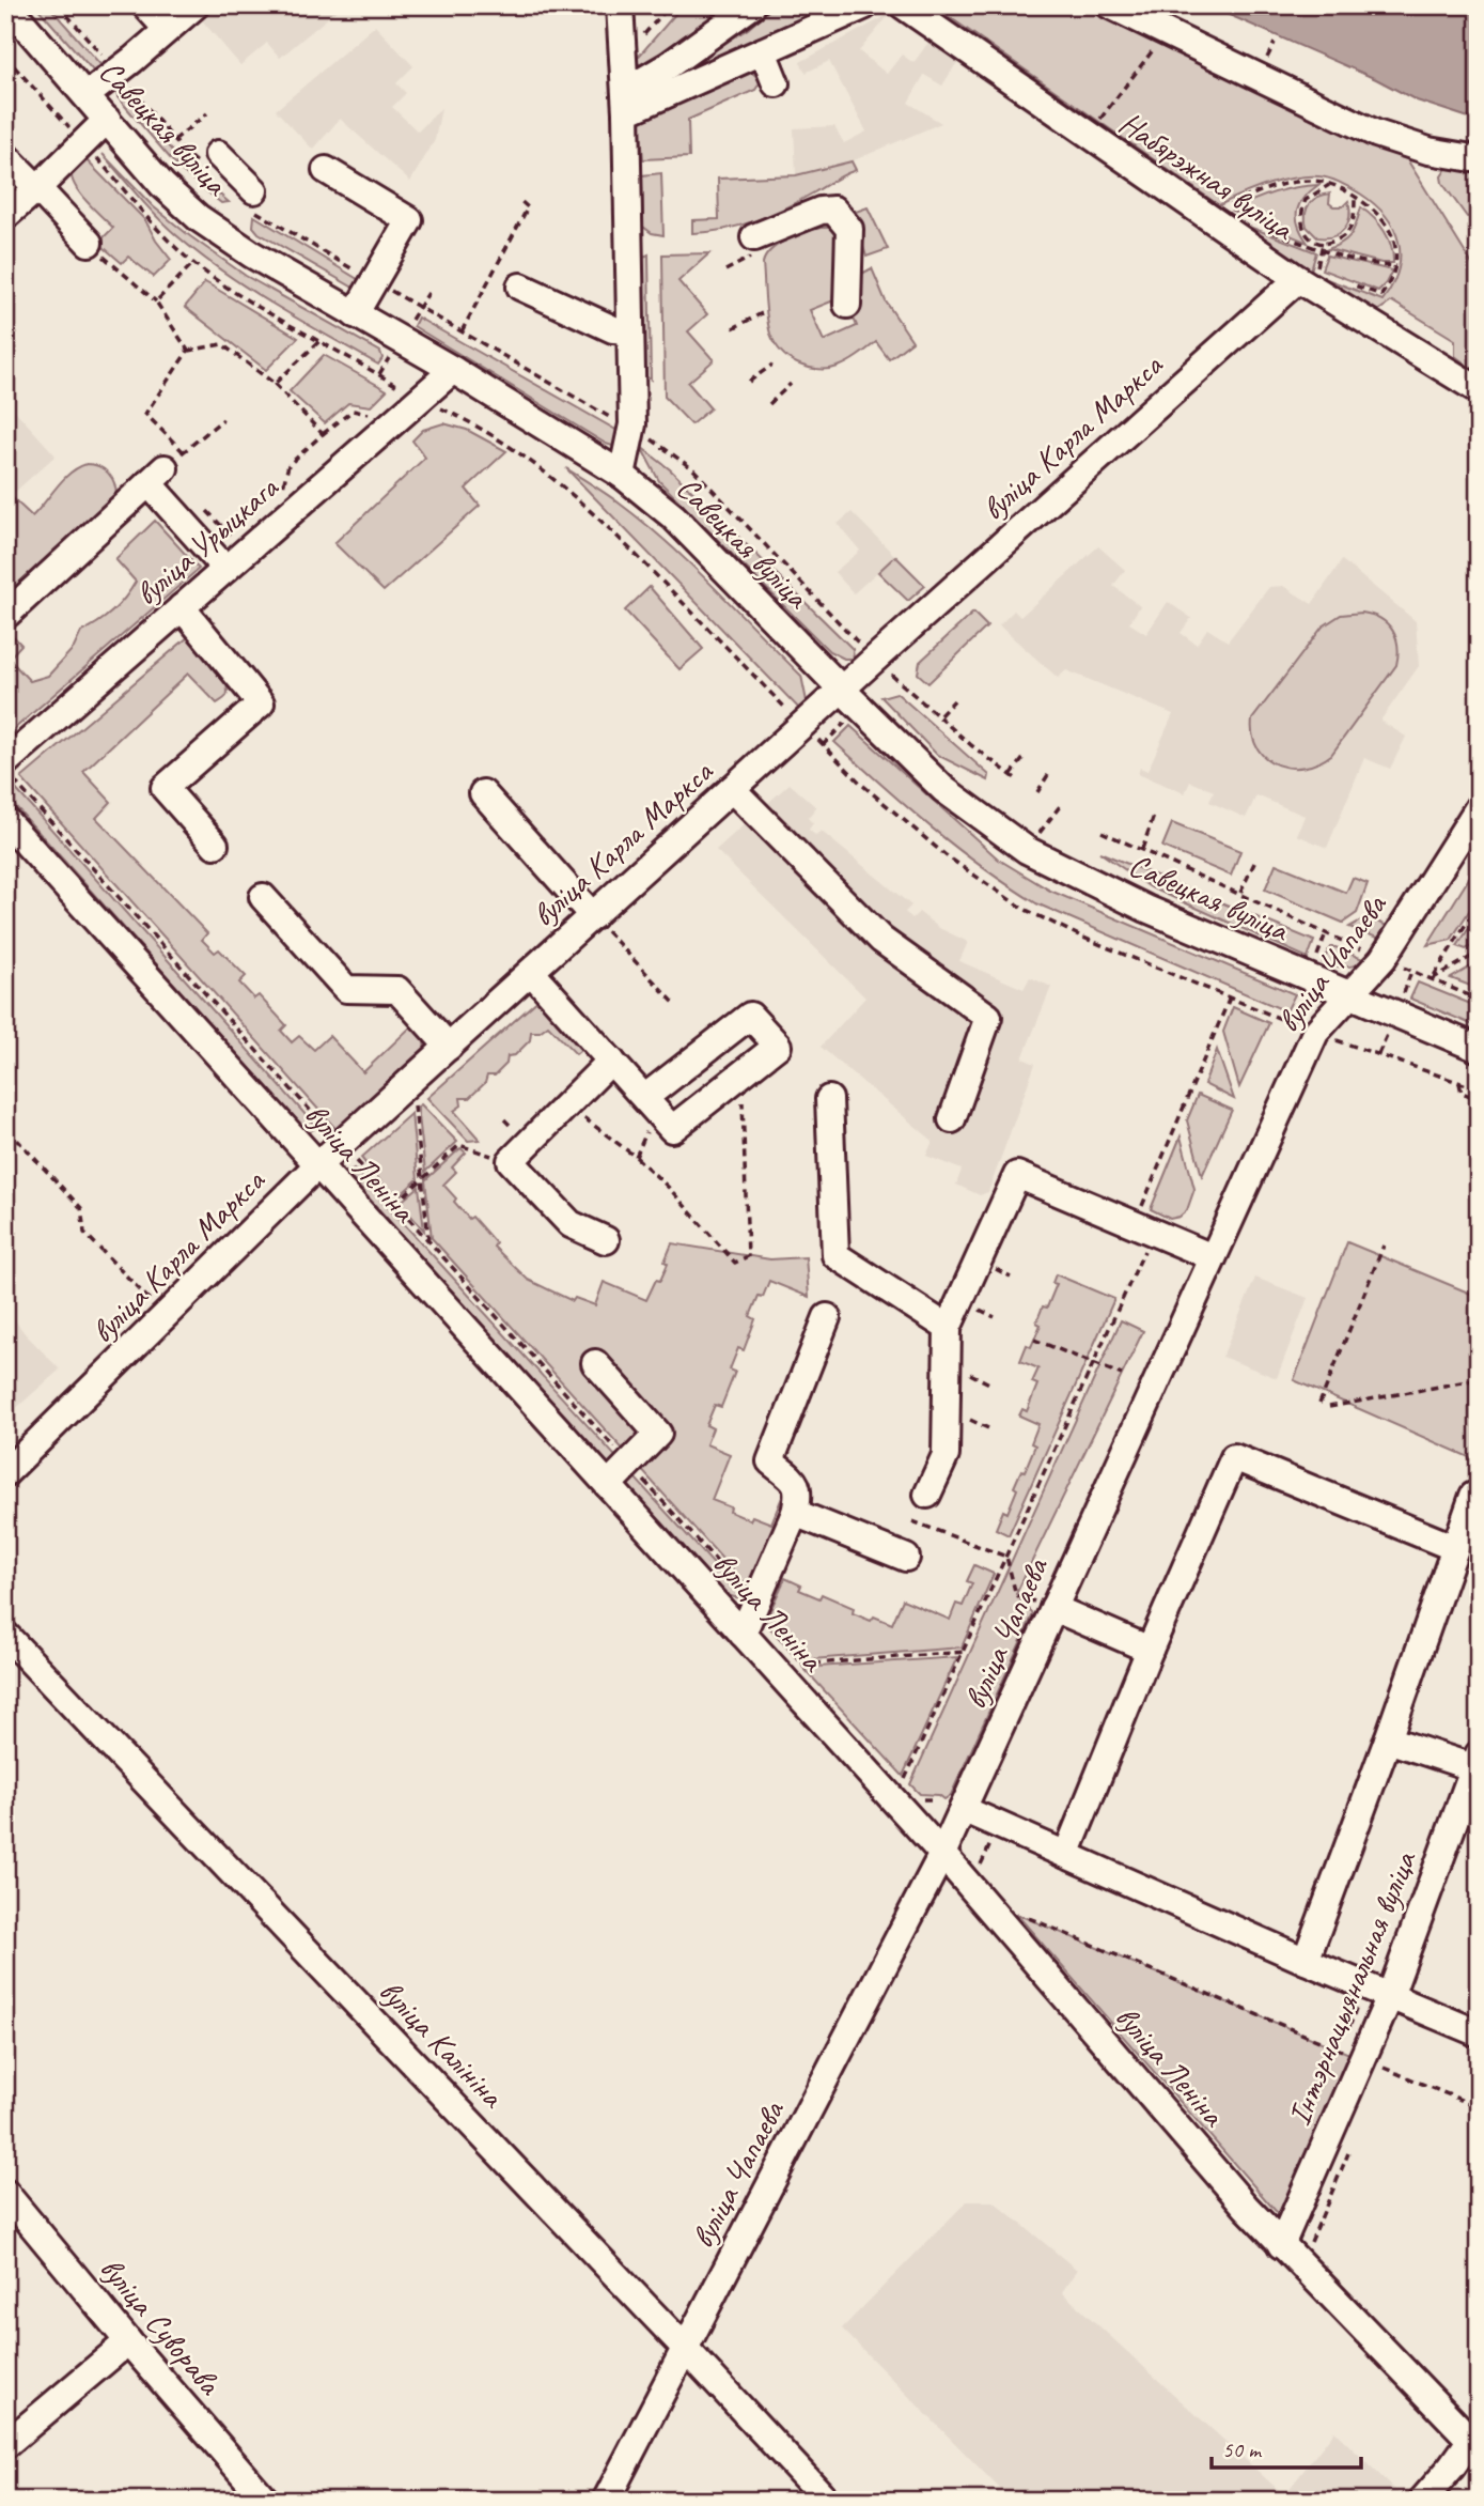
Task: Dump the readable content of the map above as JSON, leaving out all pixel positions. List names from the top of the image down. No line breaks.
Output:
{"streets":{"street":["Савецкая вуліца","Набярэжная вуліца","вуліца Карла Маркса","вуліца Урыцкага","вуліца Чапаева","вуліца Леніна","Інтэрнацыянальная вуліца","вуліца Калініна","вуліца Суворава"]},"crossings":[["Савецкая вуліца","вуліца Карла Маркса"],["Савецкая вуліца","вуліца Урыцкага"],["Савецкая вуліца","вуліца Чапаева"],["Набярэжная вуліца","вуліца Карла Маркса"],["вуліца Карла Маркса","вуліца Леніна"],["вуліца Чапаева","вуліца Леніна"],["вуліца Чапаева","вуліца Калініна"],["вуліца Леніна","Інтэрнацыянальная вуліца"]],"scale_bar":"50 m"}
